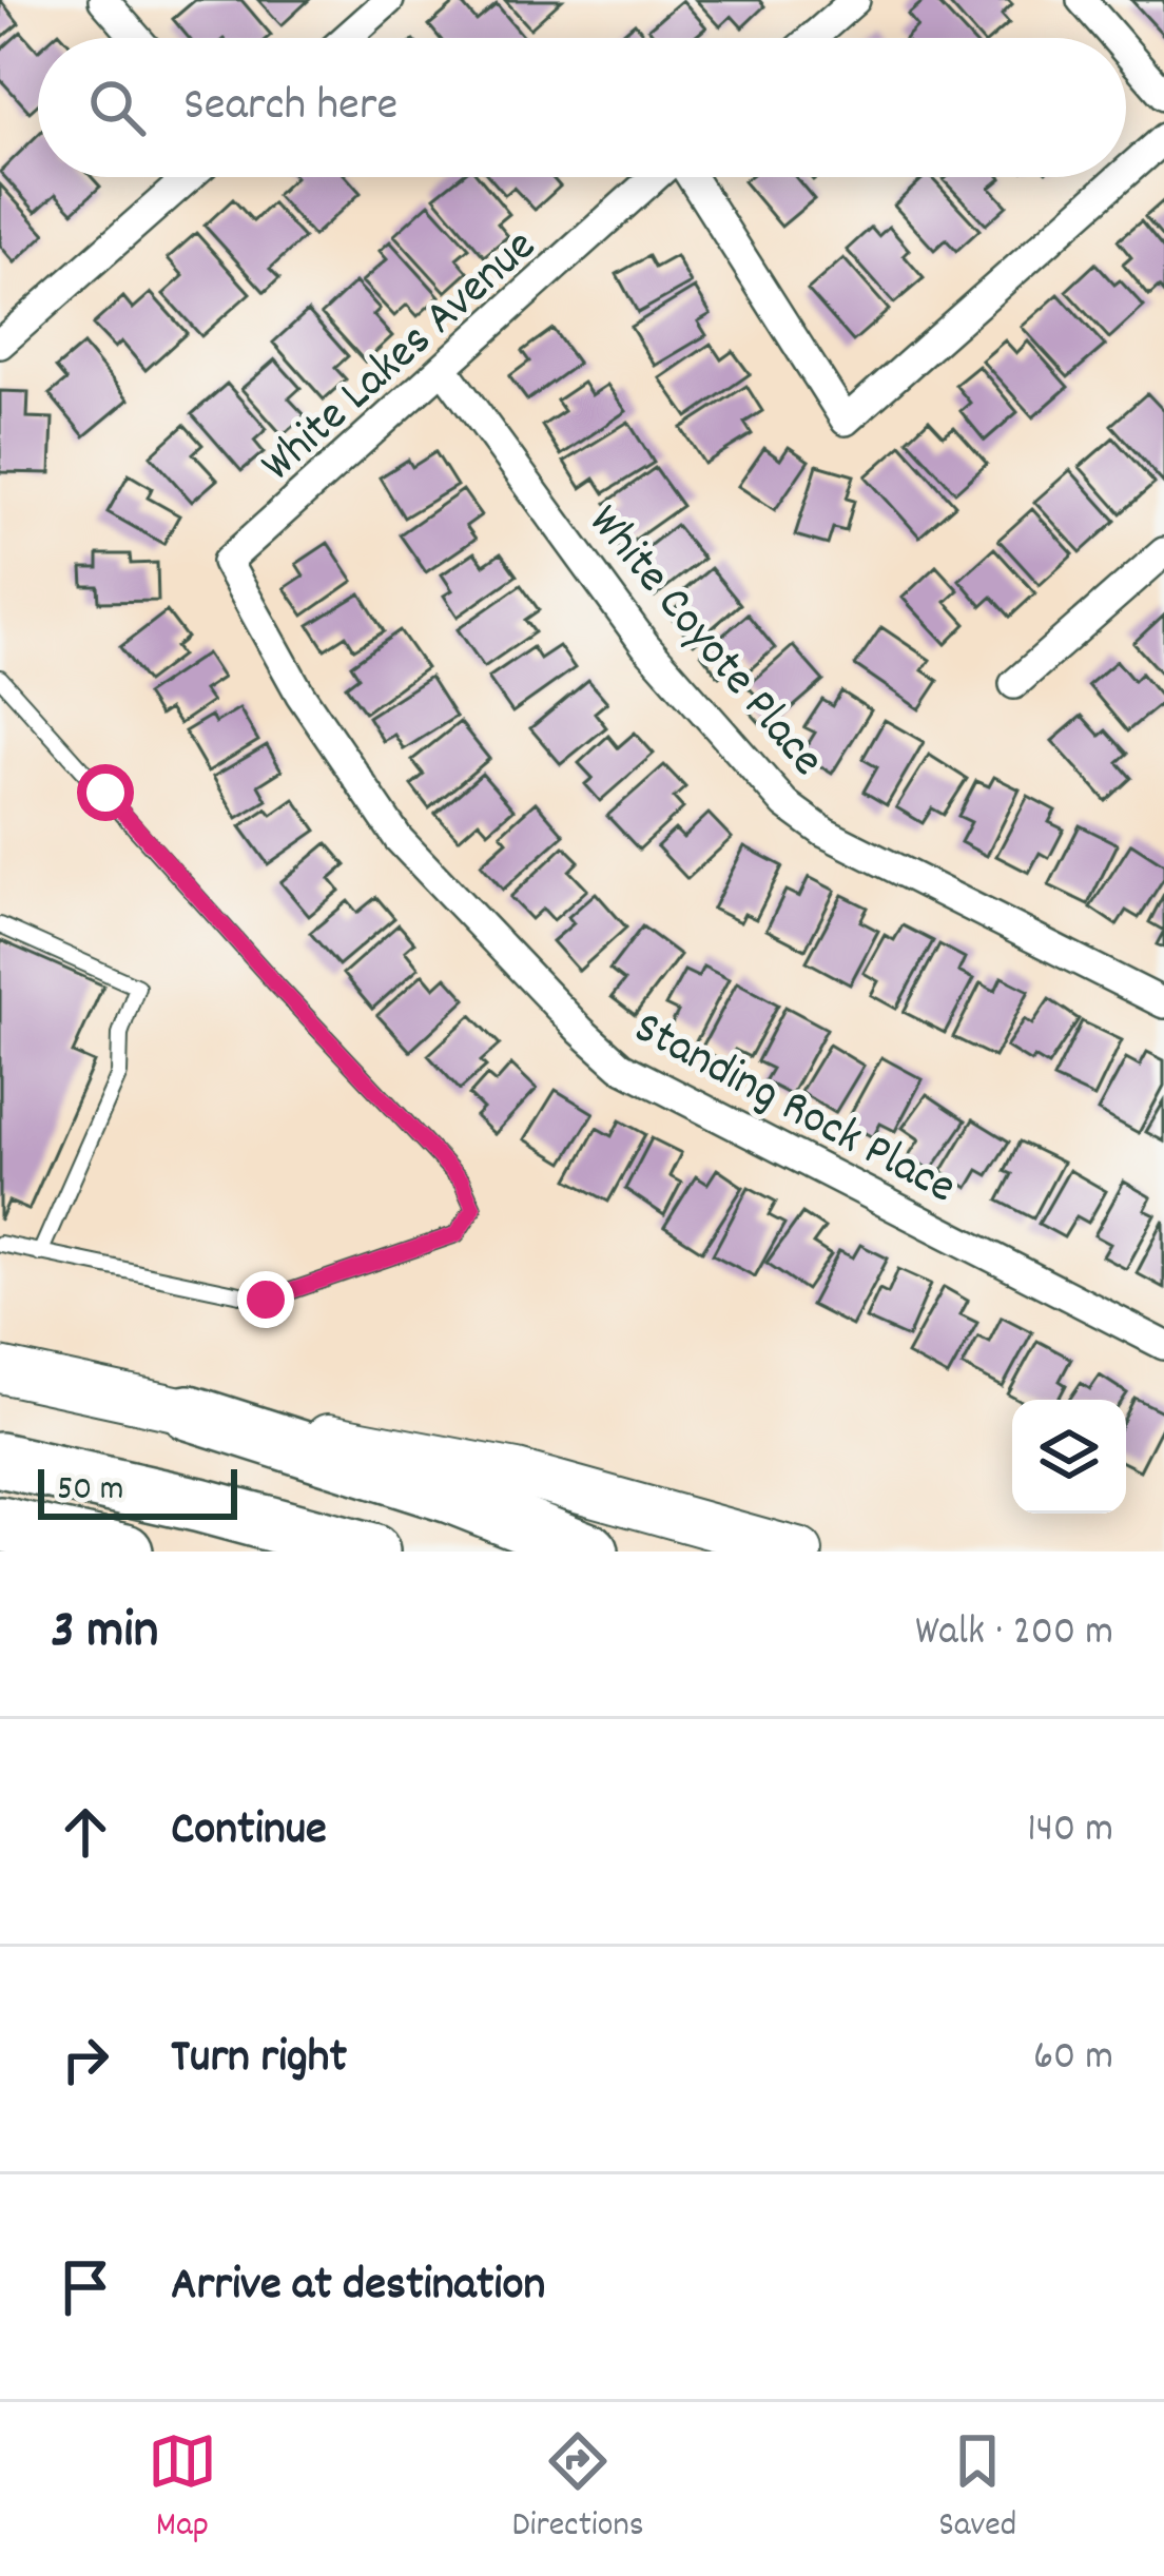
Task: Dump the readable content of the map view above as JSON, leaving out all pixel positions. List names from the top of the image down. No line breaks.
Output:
{"streets":{"street":["White Lakes Avenue","White Coyote Place","Standing Rock Place"]},"crossings":[["White Lakes Avenue","White Coyote Place"],["White Lakes Avenue","Standing Rock Place"]],"scale_bar":"50 m","page":{"search":"Search here","scale":"50 m","heading":["3 min","Walk · 200 m"],"list":[["Continue","140 m"],["Turn right","60 m"],"Arrive at destination"],"nav":["Map","Directions","Saved"]}}
